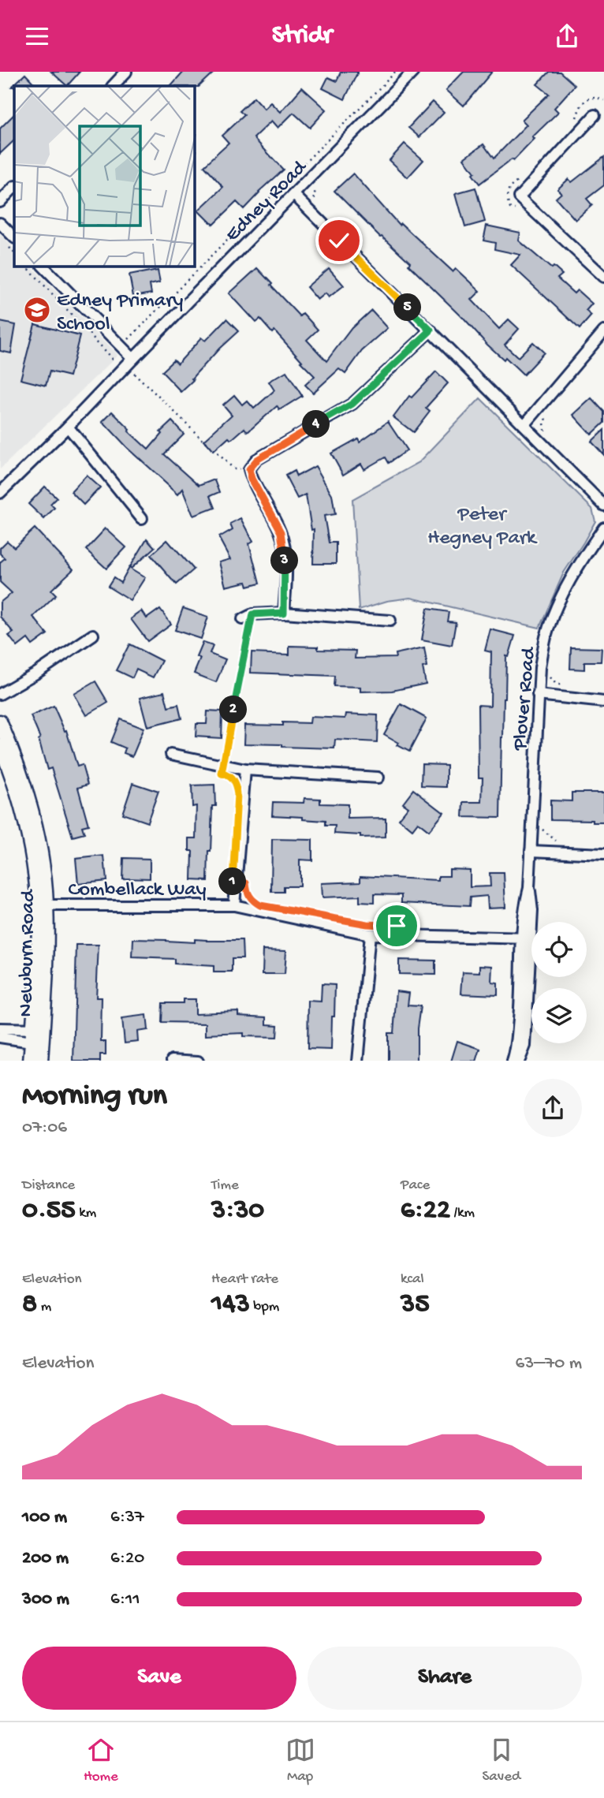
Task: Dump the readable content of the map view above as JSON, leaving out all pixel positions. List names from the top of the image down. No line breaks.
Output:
{"streets":{"street":["Edney Road","Plover Road","Combellack Way","Newburn Road"]},"crossings":[["Plover Road","Combellack Way"],["Combellack Way","Newburn Road"]],"parks":["Peter Hegney Park"],"places":{"school or university":["Edney Primary School"]},"page":{"header":"Stridr","pins":["5","4","3","2","1"],"heading":["Morning run","07:06"],"stats":[["Distance","0.55 km"],["Time","3:30"],["Pace","6:22 /km"],["Elevation","8 m"],["Heart rate","143 bpm"],["kcal","35"]],"chart":["Elevation","63–70 m"],"list":[{"name":"100 m","note":"6:37"},{"name":"200 m","note":"6:20"},{"name":"300 m","note":"6:11"}],"buttons":["Save","Share"],"tabs":["Home","Map","Saved"]}}
